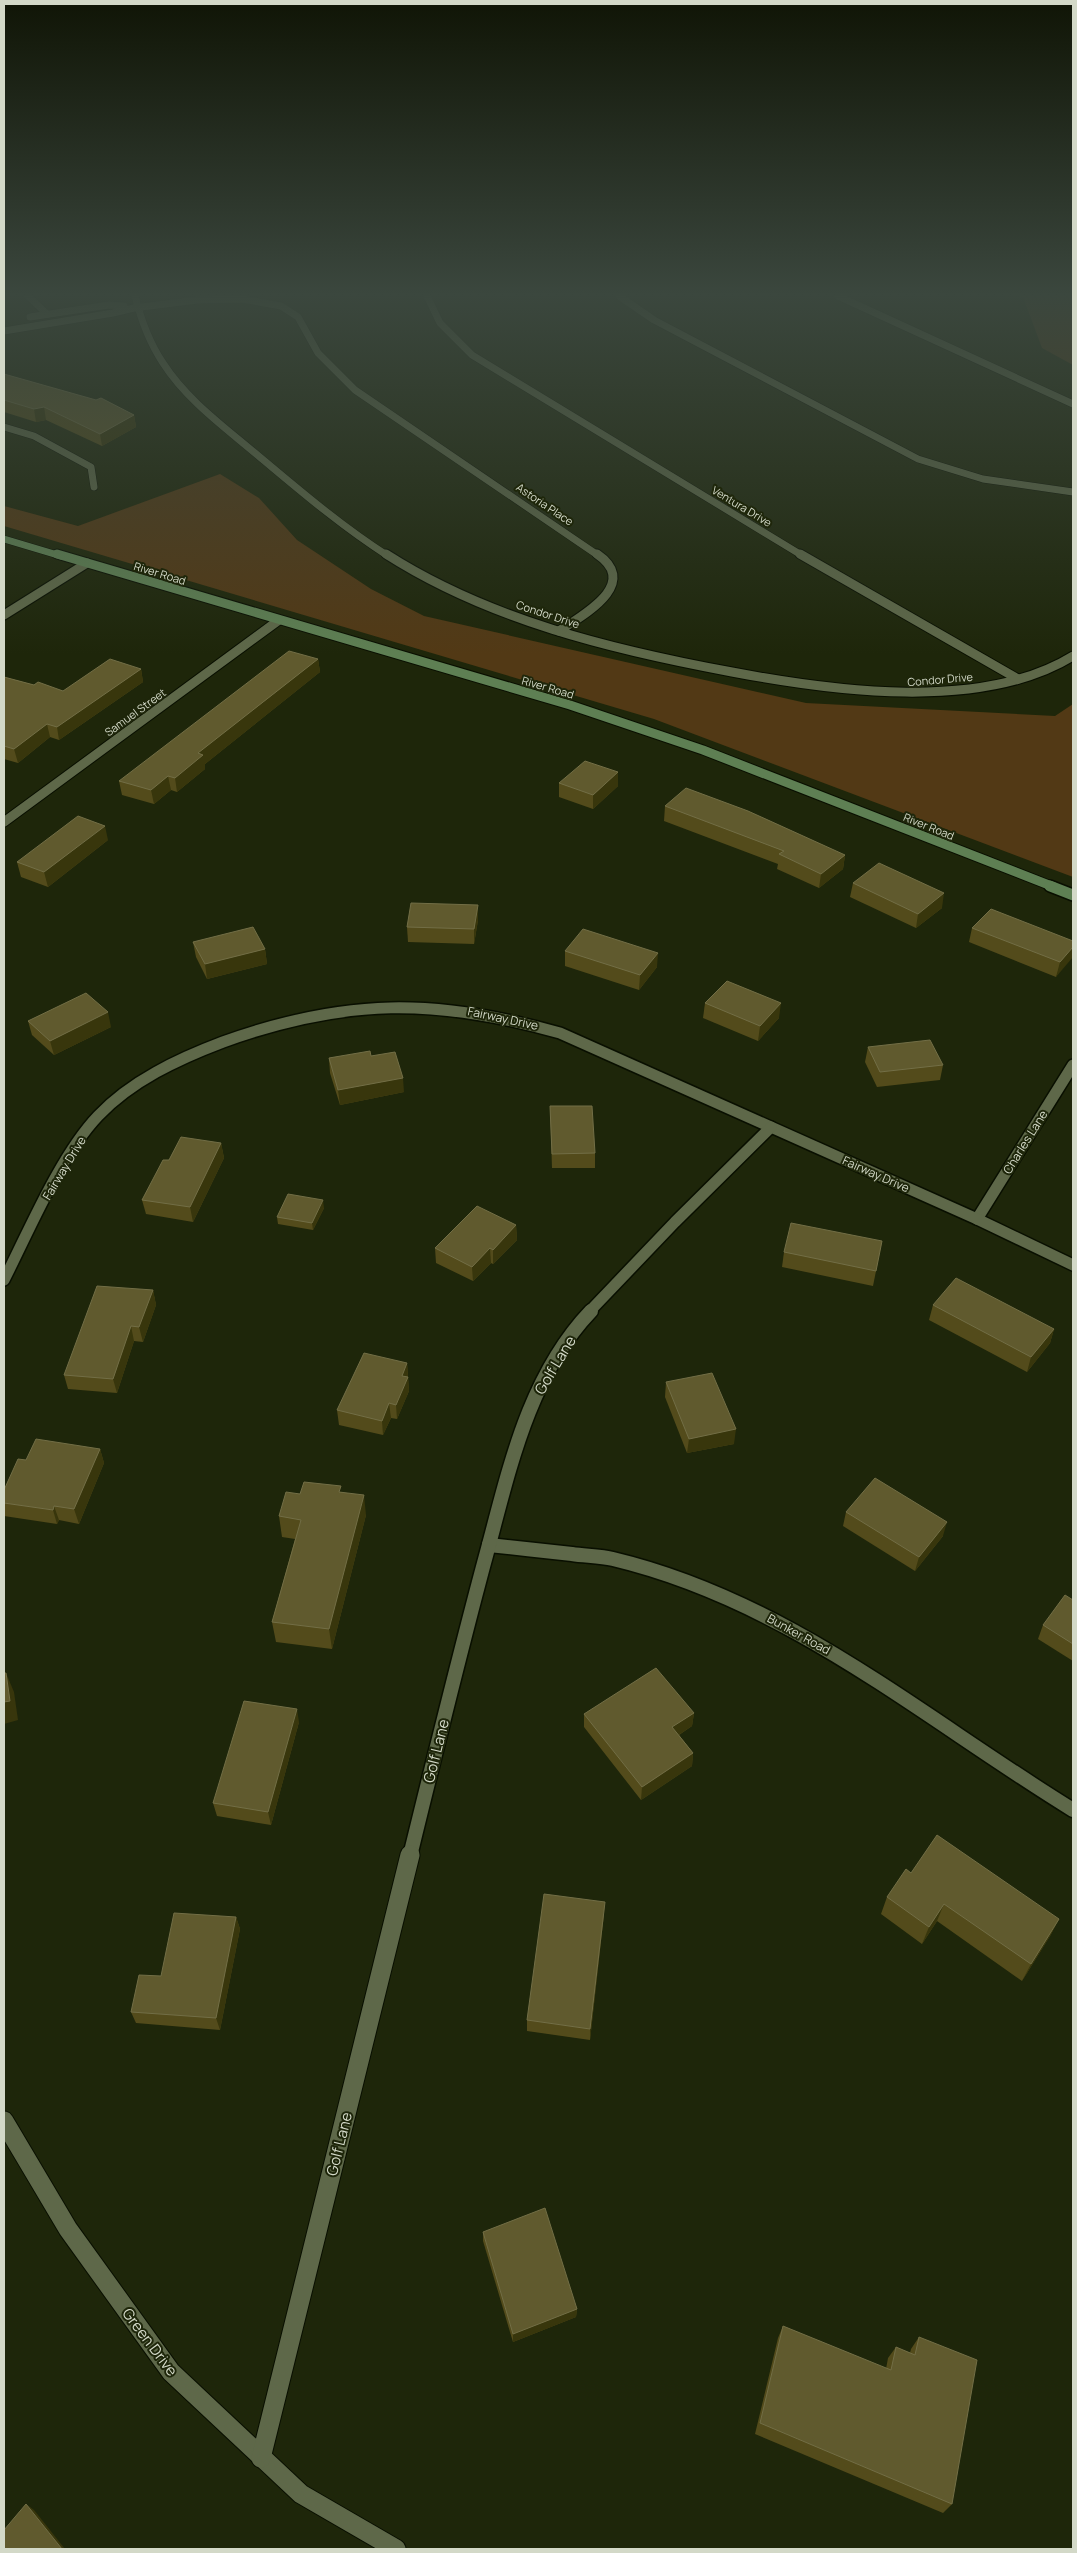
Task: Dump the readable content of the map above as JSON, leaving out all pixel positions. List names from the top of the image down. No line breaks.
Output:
{"streets":{"street":["Astoria Place","Ventura Drive","River Road","Condor Drive","Samuel Street","Fairway Drive","Charles Lane","Golf Lane","Bunker Road","Green Drive"]},"crossings":[["Astoria Place","Condor Drive"],["Ventura Drive","Condor Drive"],["River Road","Samuel Street"],["Fairway Drive","Charles Lane"],["Fairway Drive","Golf Lane"],["Golf Lane","Bunker Road"],["Golf Lane","Green Drive"]]}
